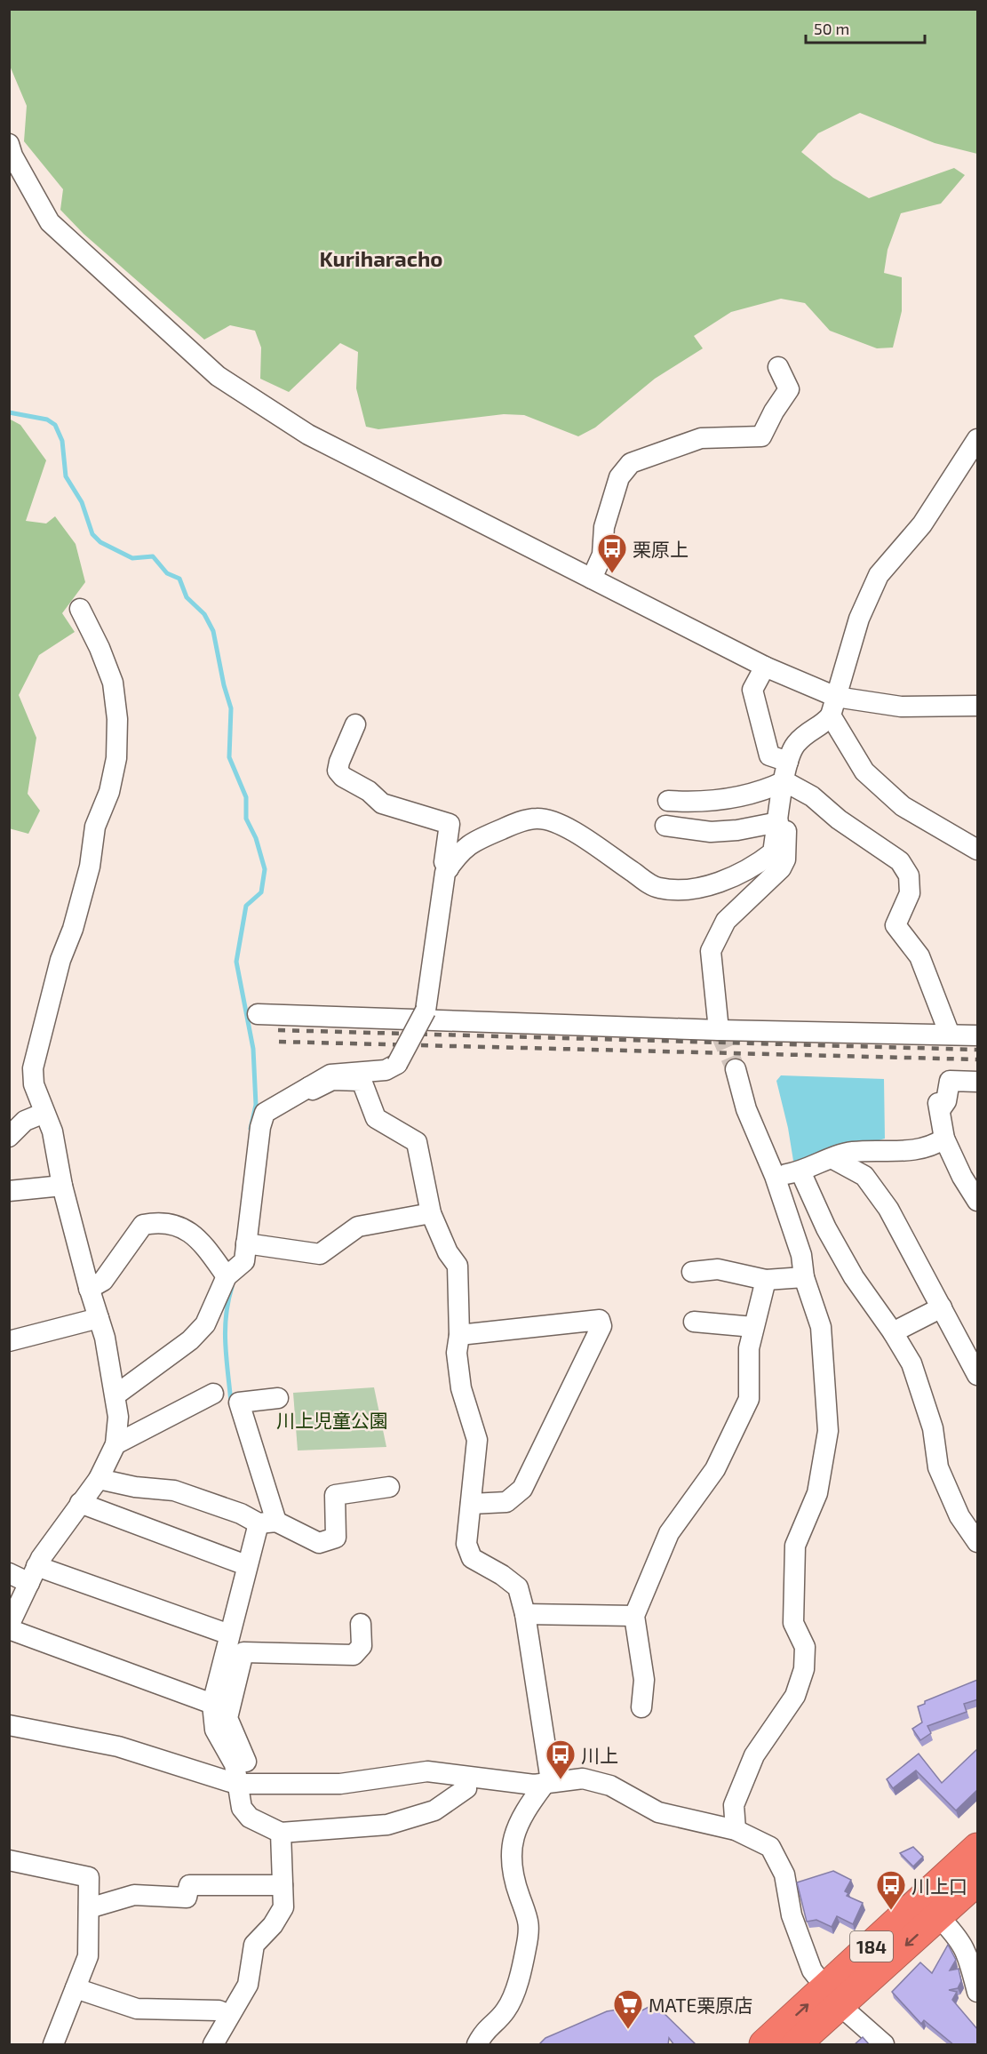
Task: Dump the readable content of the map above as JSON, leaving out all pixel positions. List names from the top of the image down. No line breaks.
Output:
{"streets":{"highway":["184"]},"districts":["Kuriharacho"],"parks":["川上児童公園"],"places":{"bus stop":["栗原上","川上","川上口"],"supermarket":["MATE栗原店"]},"scale_bar":"50 m"}
